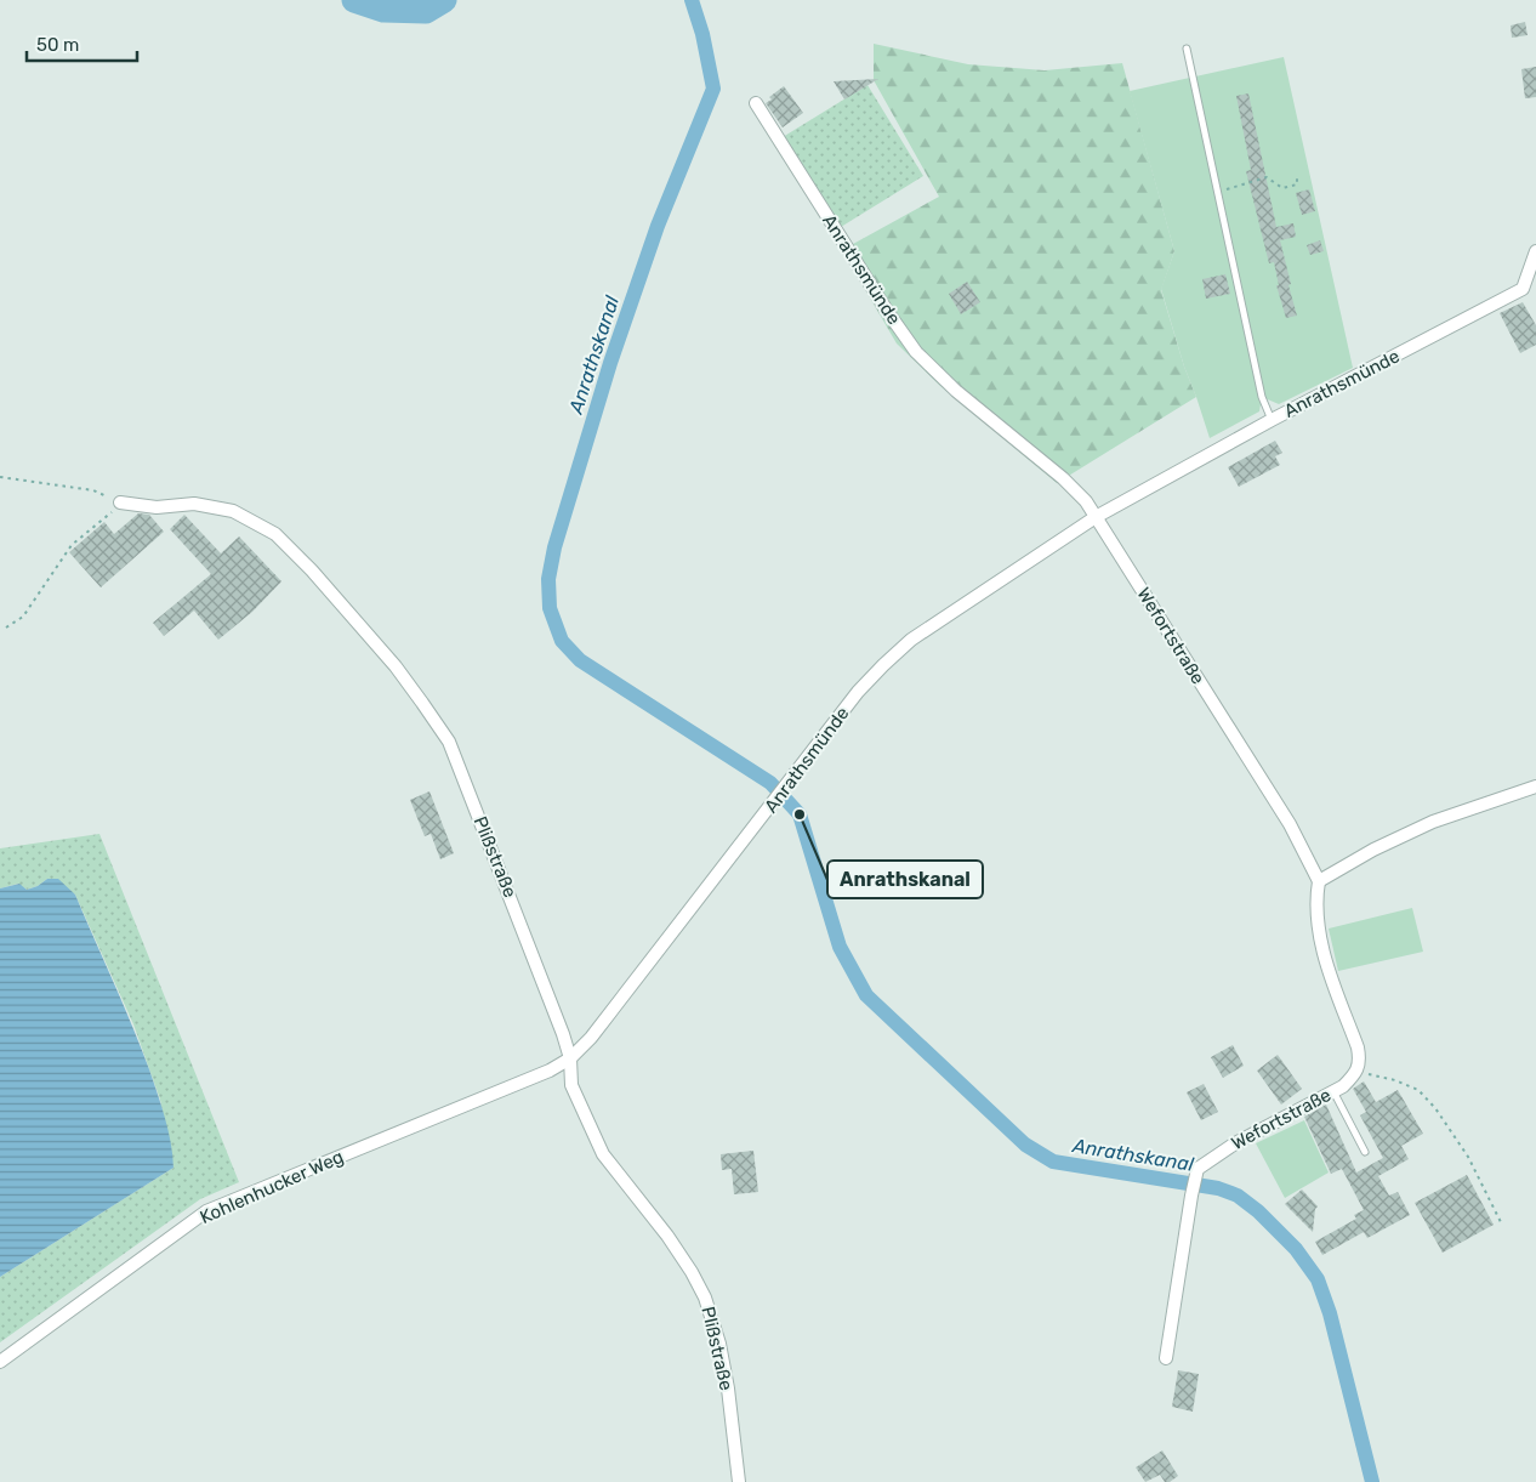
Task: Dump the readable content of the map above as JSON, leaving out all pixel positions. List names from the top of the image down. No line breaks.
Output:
{"streets":{"street":["Anrathsmünde","Wefortstraße","Plißstraße","Kohlenhucker Weg"]},"crossings":[["Anrathsmünde","Wefortstraße"],["Anrathsmünde","Plißstraße"],["Anrathsmünde","Kohlenhucker Weg"],["Plißstraße","Kohlenhucker Weg"]],"water":["Anrathskanal"],"places":["Anrathskanal"],"scale_bar":"50 m"}
